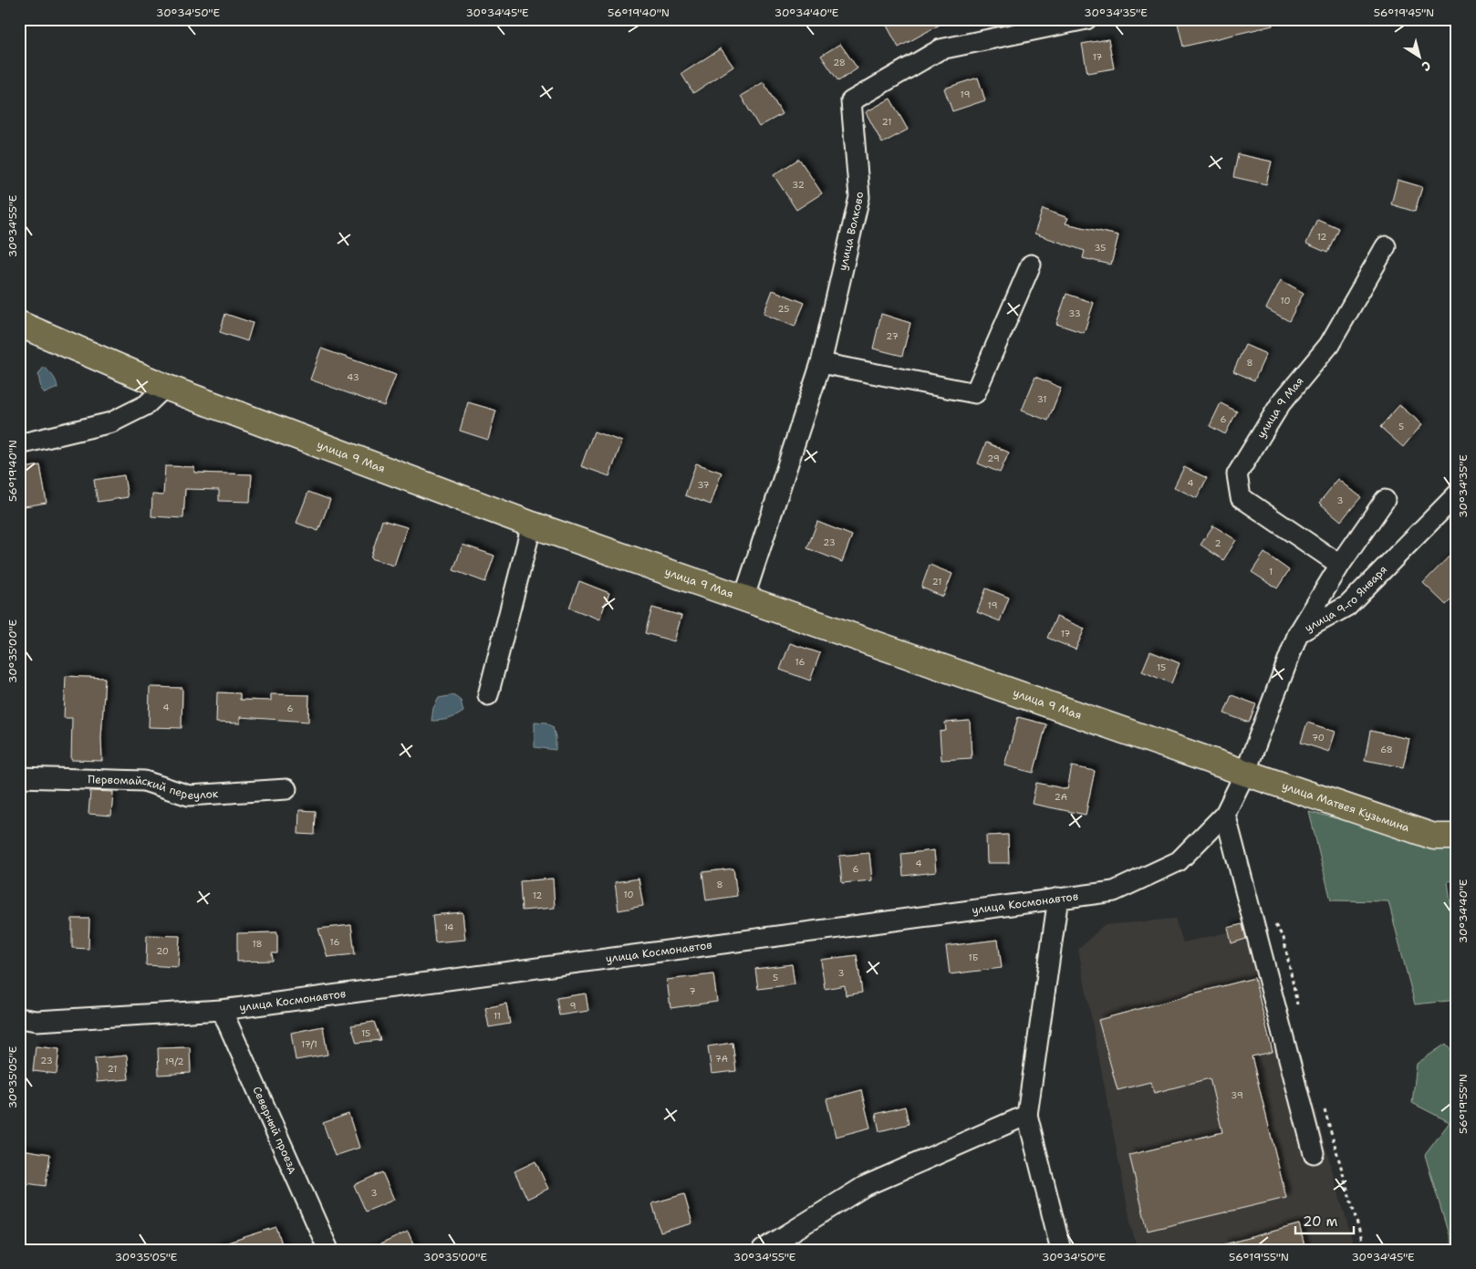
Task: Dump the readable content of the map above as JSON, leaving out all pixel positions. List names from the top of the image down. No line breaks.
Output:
{"streets":{"main road":["улица 9 Мая","улица Матвея Кузьмина"],"street":["улица Волково","улица 9-го Января","Первомайский переулок","улица Космонавтов","Северный проезд"]},"crossings":[["улица Волково","улица 9 Мая"],["улица 9 Мая","улица 9-го Января"],["улица 9 Мая","улица Матвея Кузьмина"],["улица 9 Мая","улица Космонавтов"],["улица 9-го Января","улица Матвея Кузьмина"],["улица 9-го Января","улица Космонавтов"],["улица Матвея Кузьмина","улица Космонавтов"],["улица Космонавтов","Северный проезд"]],"house_numbers":["17","28","19","21","32","12","35","10","25","33","27","8","43","31","6","5","29","4","37","3","23","2","1","21","19","17","16","15","4","6","70","68","2А","4","6","8","10","12","14","16","18","20","1Б","3","5","7","9","11","15","17/1","7А","23","19/2","21","39","3"],"scale_bar":"20 m","north":"bottom right","coordinates":["30°34'50\"E","30°34'45\"E","56°19'40\"N","30°34'40\"E","30°34'35\"E","56°19'45\"N","30°34'55\"E","30°35'00\"E","30°35'05\"E","56°19'55\"N"]}
